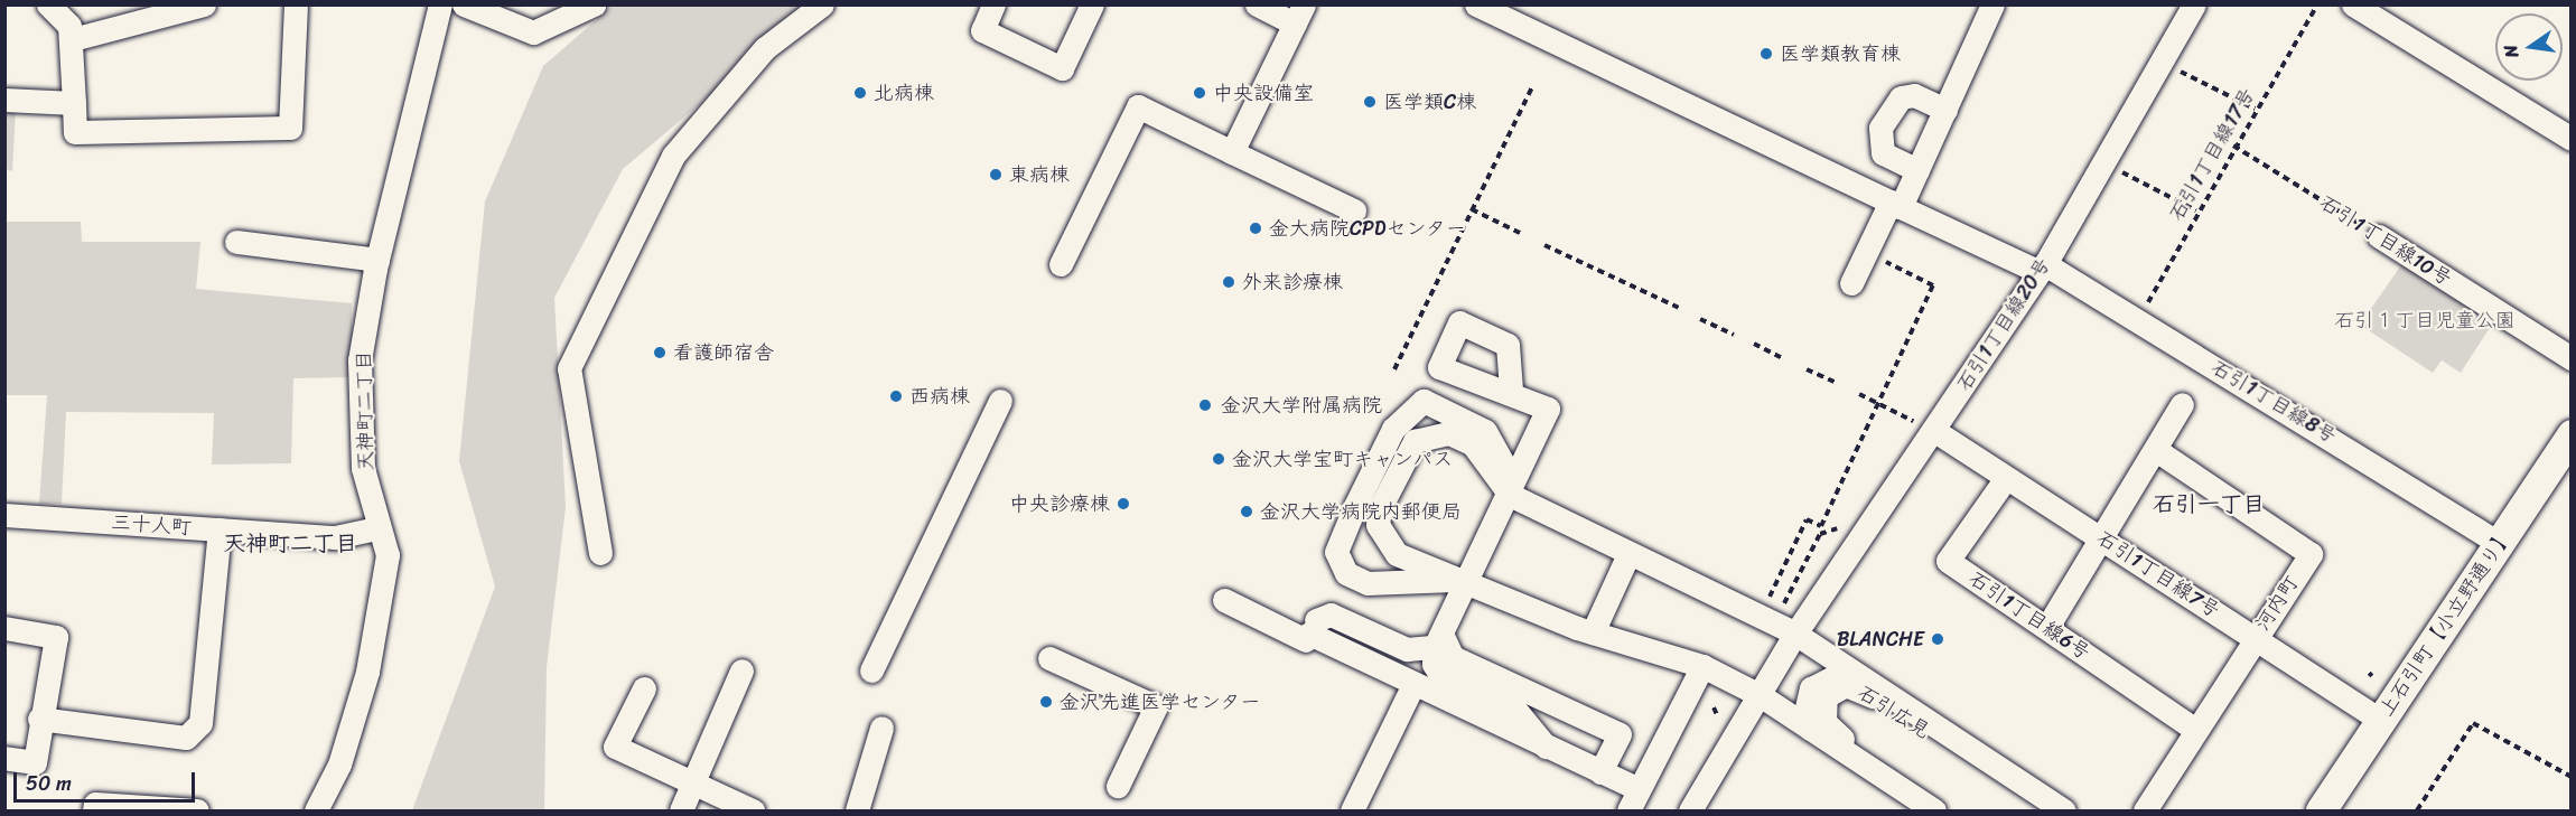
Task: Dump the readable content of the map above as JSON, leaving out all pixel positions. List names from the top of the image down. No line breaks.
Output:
{"streets":{"main road":["上石引町【小立野通り】"],"street":["石引1丁目線10号","石引1丁目線20号","石引1丁目線8号","天神町二丁目","三十人町","石引1丁目線7号","河内町","石引1丁目線6号","石引広見"],"path":["石引1丁目線17号"]},"crossings":[["石引1丁目線17号","石引1丁目線10号"],["石引1丁目線17号","石引1丁目線8号"],["石引1丁目線20号","石引1丁目線8号"],["石引1丁目線20号","石引1丁目線7号"],["石引1丁目線8号","上石引町【小立野通り】"],["天神町二丁目","三十人町"],["石引1丁目線7号","河内町"],["石引1丁目線7号","石引1丁目線6号"],["石引1丁目線7号","上石引町【小立野通り】"],["河内町","石引1丁目線6号"]],"districts":["石引一丁目","天神町二丁目"],"parks":["石引１丁目児童公園"],"places":["医学類教育棟","北病棟","中央設備室","医学類C棟","東病棟","金大病院CPDセンター","外来診療棟","看護師宿舎","西病棟","金沢大学附属病院","金沢大学宝町キャンパス","中央診療棟","金沢大学病院内郵便局","BLANCHE","金沢先進医学センター"],"scale_bar":"50 m","north":"left"}
